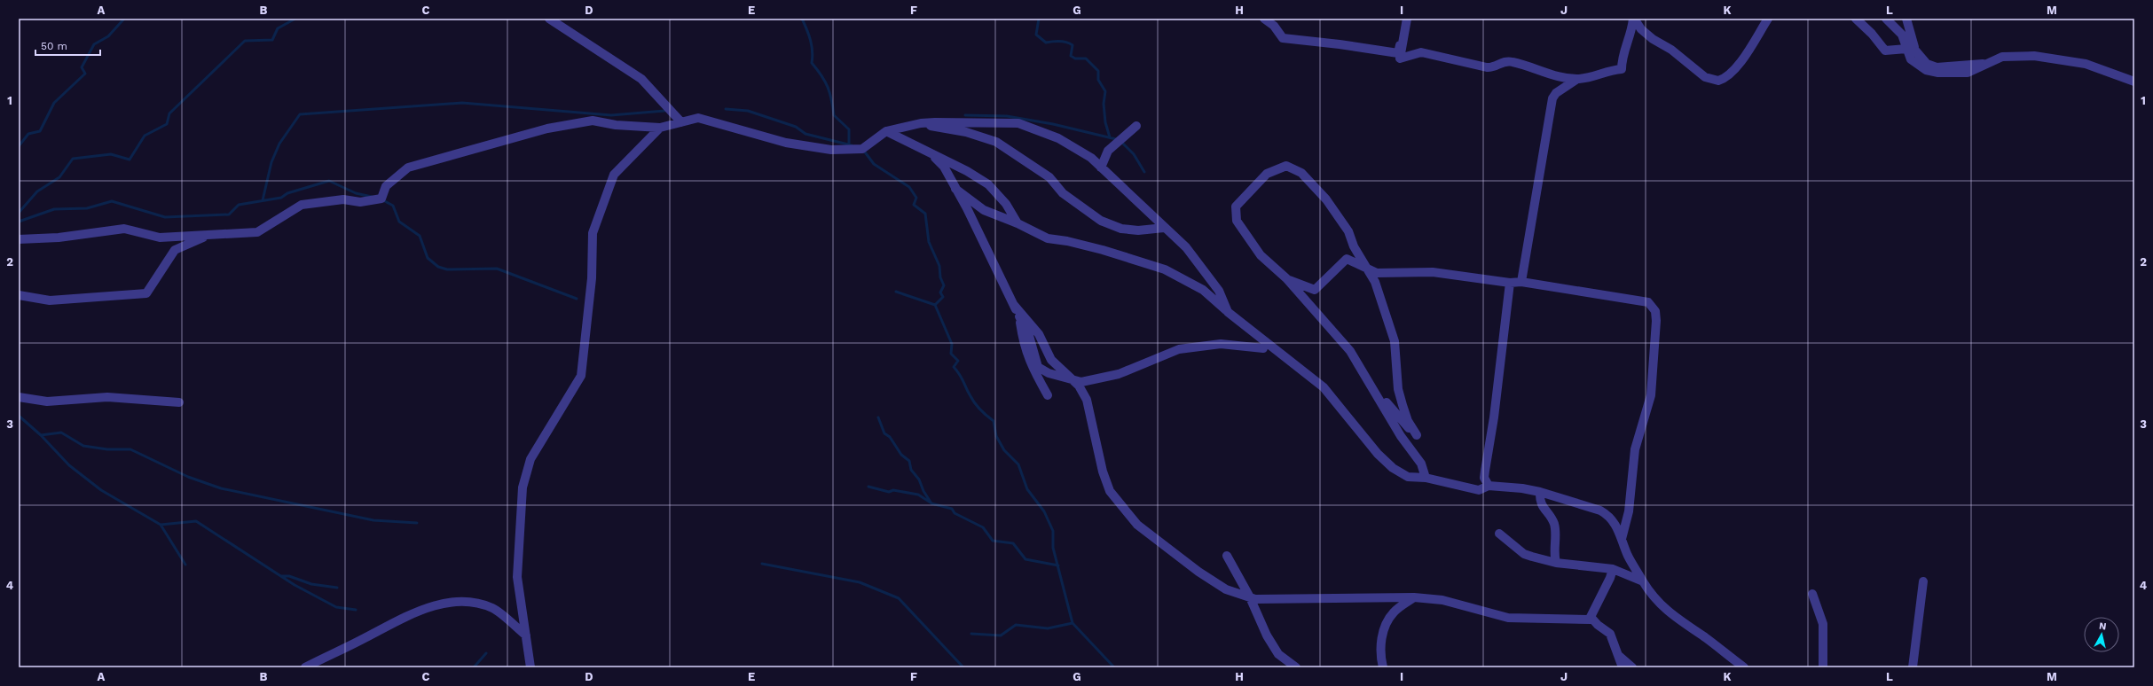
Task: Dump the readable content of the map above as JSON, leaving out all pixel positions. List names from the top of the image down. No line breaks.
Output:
{"scale_bar":"50 m","north":"top","grid":{"columns":["A","B","C","D","E","F","G","H","I","J","K","L","M"],"rows":["1","2","3","4"]}}
